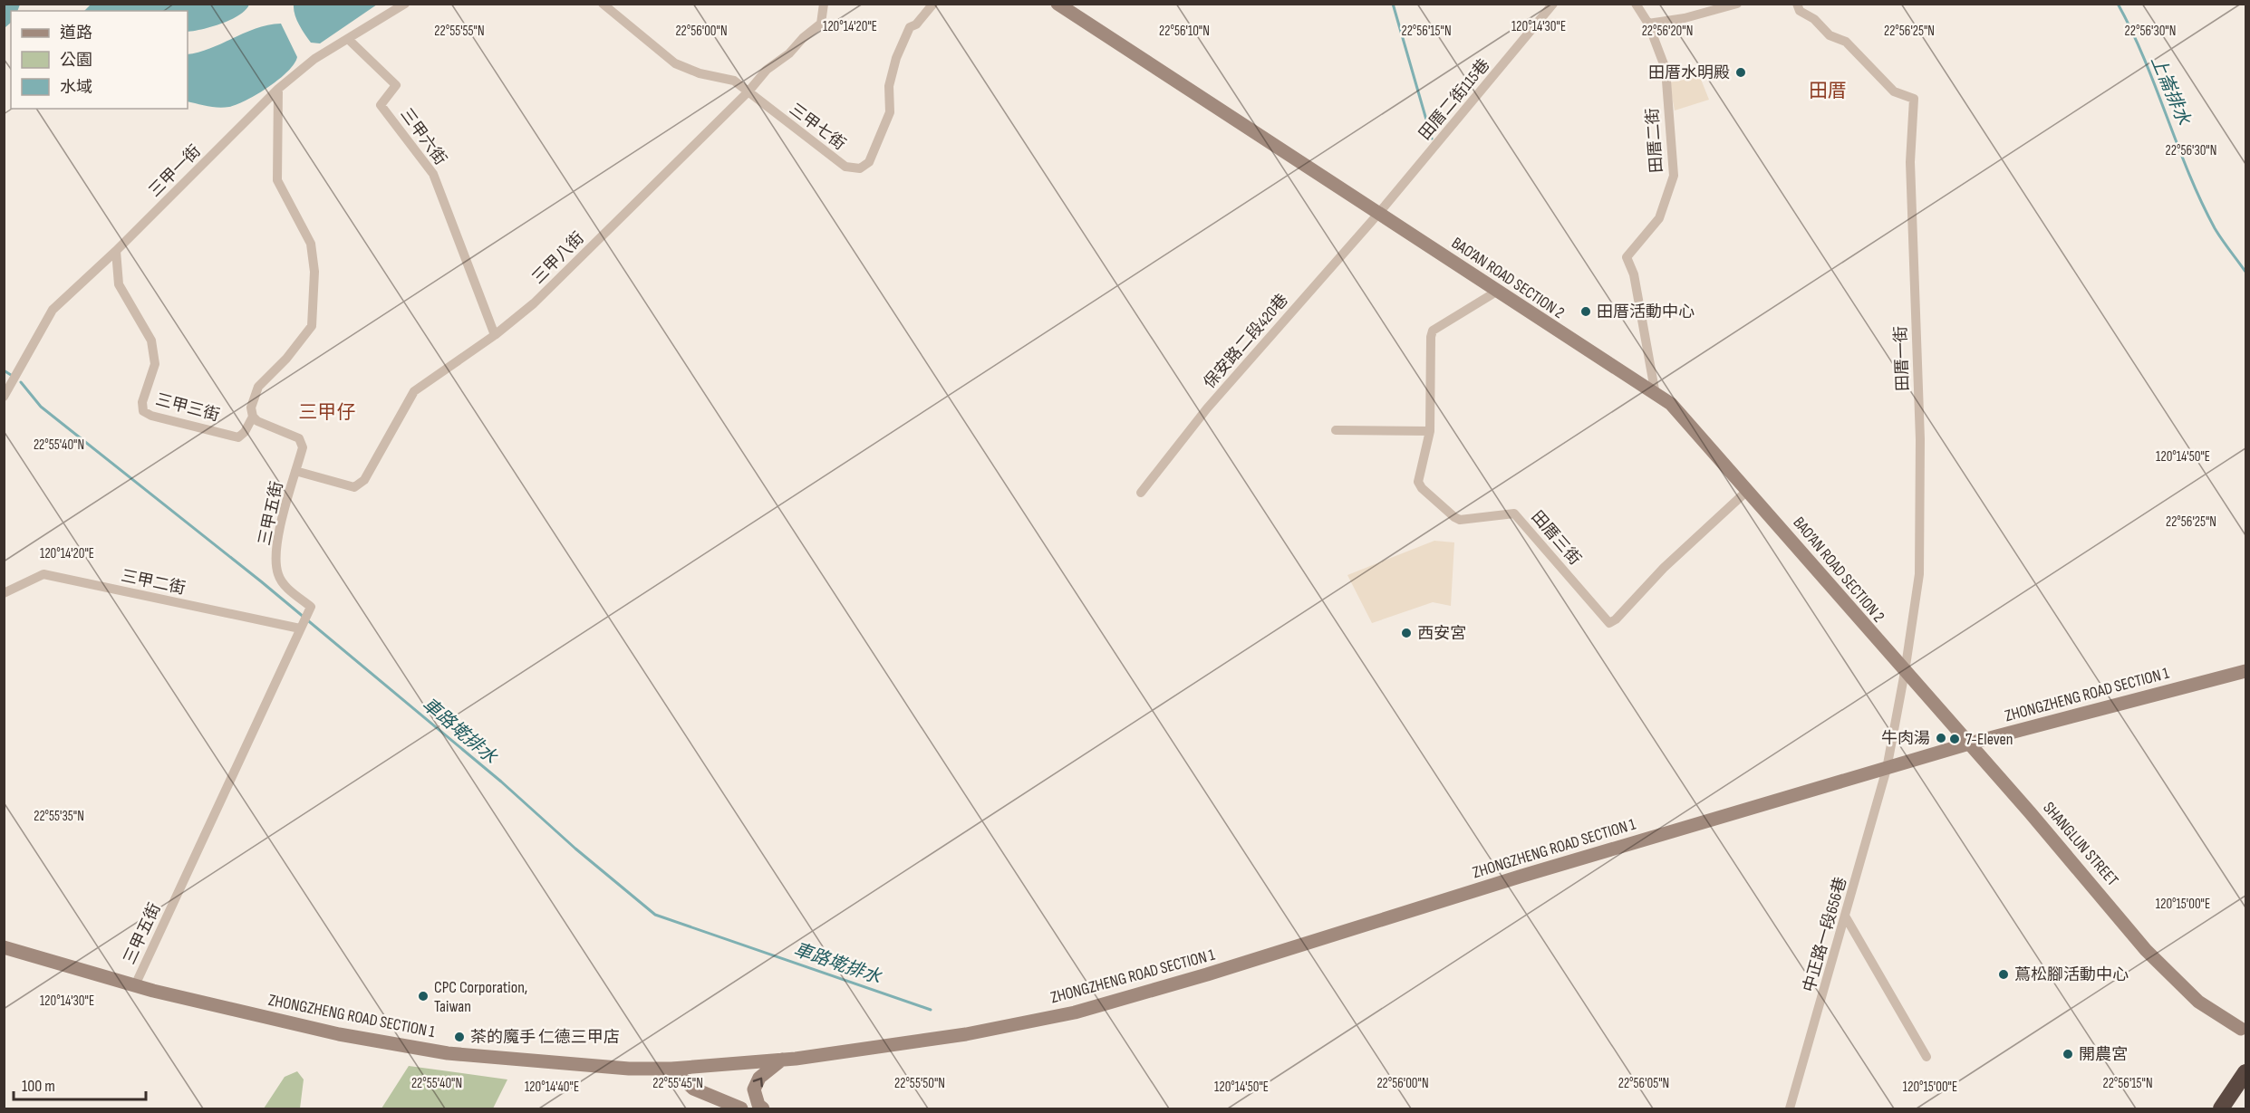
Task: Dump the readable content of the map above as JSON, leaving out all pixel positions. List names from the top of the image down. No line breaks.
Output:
{"streets":{"main road":["BAO’AN ROAD SECTION 2","ZHONGZHENG ROAD SECTION 1","SHANGLUN STREET"],"street":["田厝二街115巷","三甲七街","三甲六街","田厝二街","三甲一街","三甲八街","保安路二段420巷","田厝一街","三甲三街","三甲五街","田厝三街","三甲二街","中正路一段656巷"]},"crossings":[["田厝二街115巷","BAO’AN ROAD SECTION 2"],["田厝二街115巷","保安路二段420巷"],["三甲七街","三甲八街"],["三甲六街","三甲一街"],["三甲六街","三甲八街"],["田厝二街","BAO’AN ROAD SECTION 2"],["三甲一街","三甲三街"],["三甲八街","三甲五街"],["BAO’AN ROAD SECTION 2","保安路二段420巷"],["BAO’AN ROAD SECTION 2","田厝一街"],["BAO’AN ROAD SECTION 2","田厝三街"],["BAO’AN ROAD SECTION 2","ZHONGZHENG ROAD SECTION 1"],["BAO’AN ROAD SECTION 2","SHANGLUN STREET"],["田厝一街","ZHONGZHENG ROAD SECTION 1"],["田厝一街","中正路一段656巷"],["三甲三街","三甲五街"],["三甲五街","三甲二街"],["三甲五街","ZHONGZHENG ROAD SECTION 1"],["ZHONGZHENG ROAD SECTION 1","SHANGLUN STREET"],["ZHONGZHENG ROAD SECTION 1","中正路一段656巷"]],"districts":["田厝","三甲仔"],"water":["上崙排水","車路墘排水"],"places":["田厝水明殿","田厝活動中心","西安宮","牛肉湯","7-Eleven","蔦松腳活動中心","CPC Corporation, Taiwan","茶的魔手 仁德三甲店","開農宮"],"legend":["道路","公園","水域"],"scale_bar":"100 m","coordinates":["120°14'20\"E","120°14'30\"E","22°56'25\"N","22°55'55\"N","22°56'00\"N","22°56'10\"N","22°56'15\"N","22°56'20\"N","22°56'30\"N","22°55'40\"N","120°14'50\"E","22°55'35\"N","120°15'00\"E","22°55'45\"N","22°55'50\"N","22°56'05\"N","120°14'40\"E"]}
